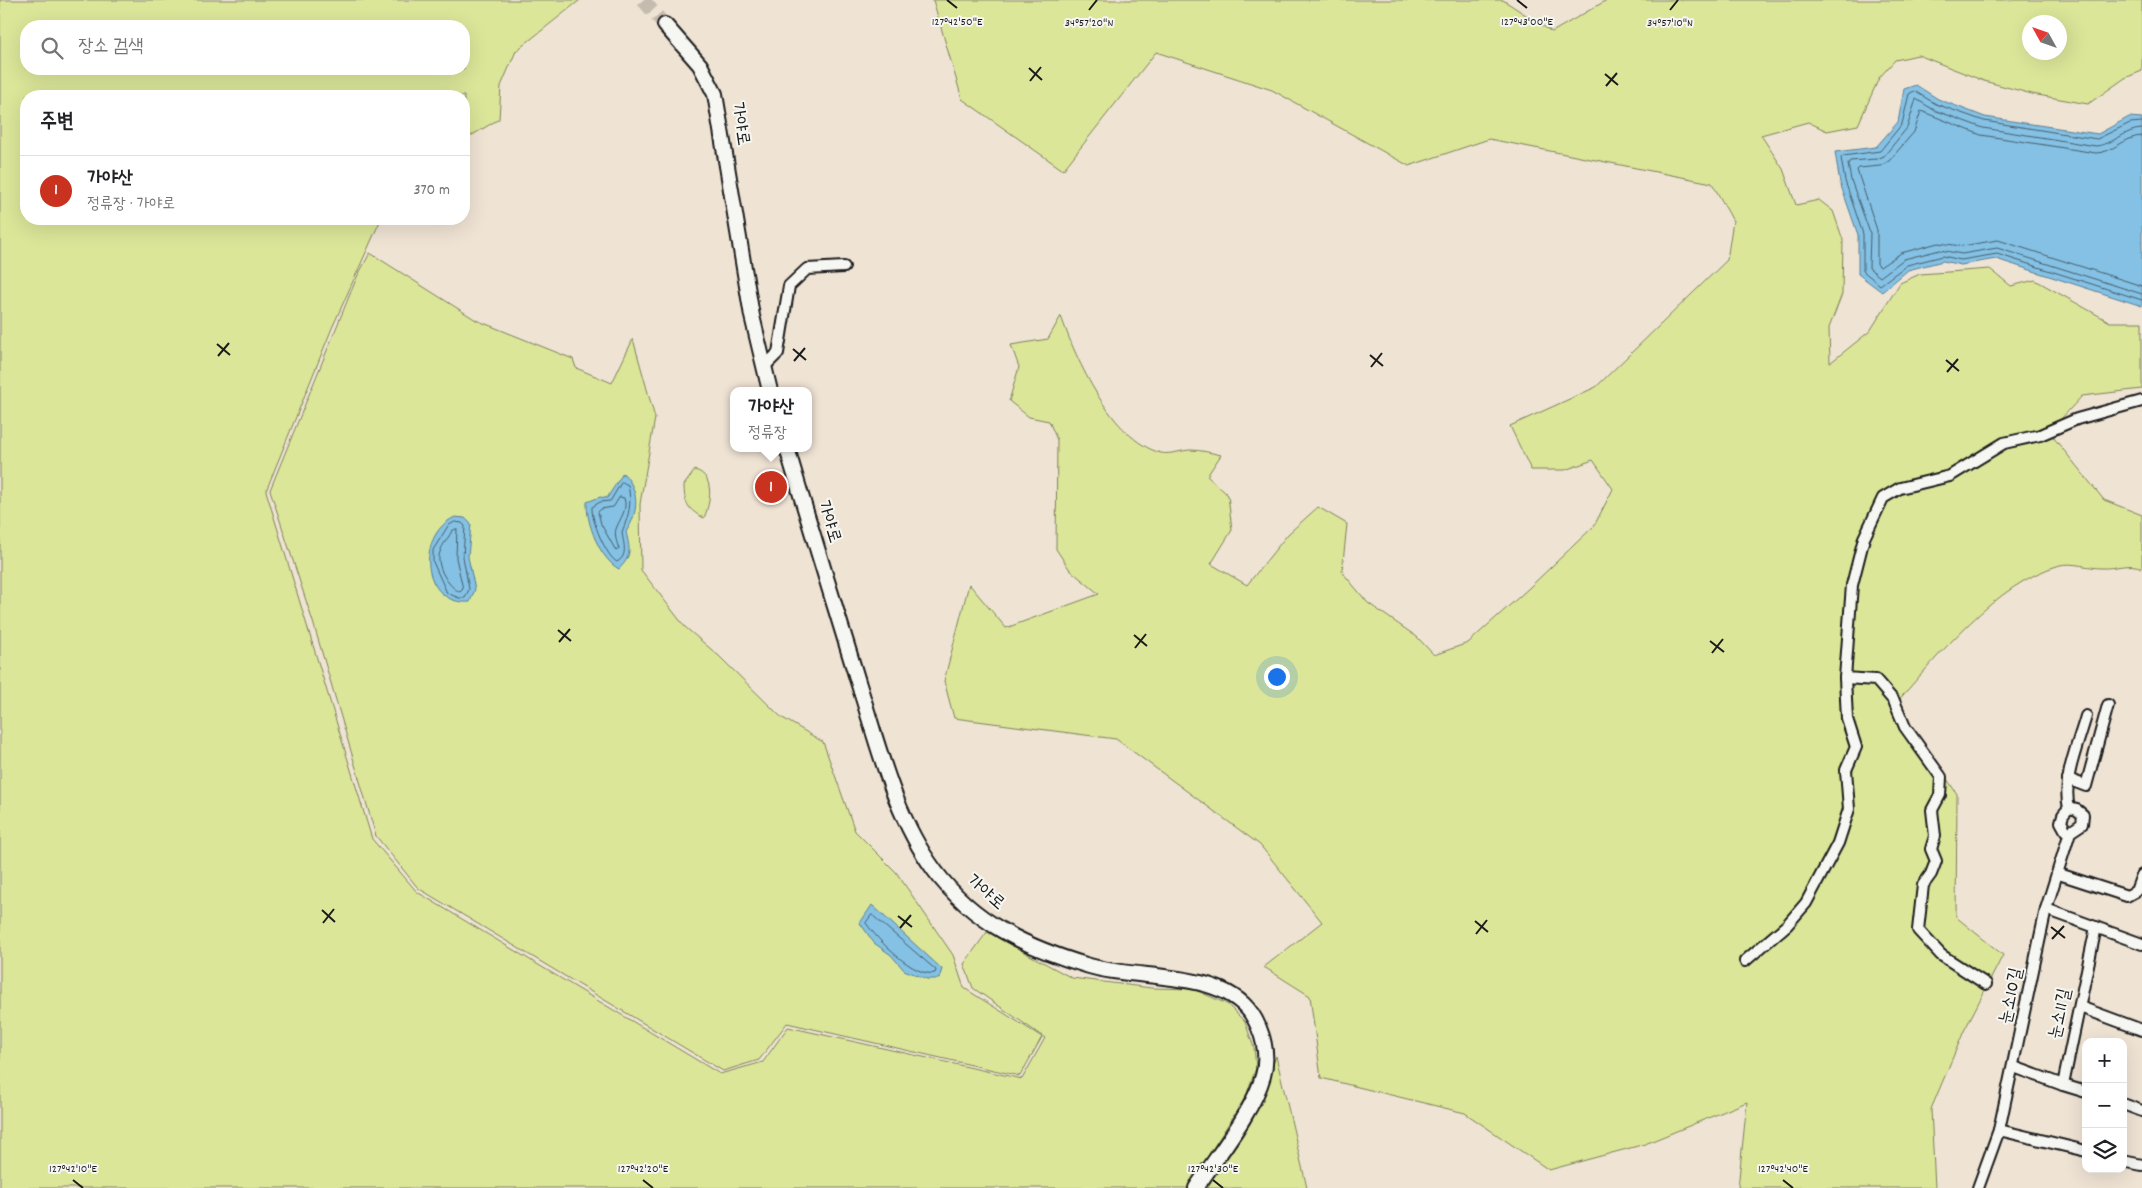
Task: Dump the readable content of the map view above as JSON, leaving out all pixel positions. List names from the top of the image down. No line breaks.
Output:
{"streets":{"street":["가야로","눈소10길","눈소11길"]},"north":"top left","page":{"search":"장소 검색","heading":"주변","list":[{"mark":"1","name":"가야산","note":"정류장 · 가야로","value":"370 m"}],"popup":["가야산","정류장"],"pins":"1","map_buttons":["+","−"]},"coordinates":["127°42'50\"E","127°43'00\"E","34°57'20\"N","34°57'10\"N","127°42'10\"E","127°42'20\"E","127°42'30\"E","127°42'40\"E"]}
